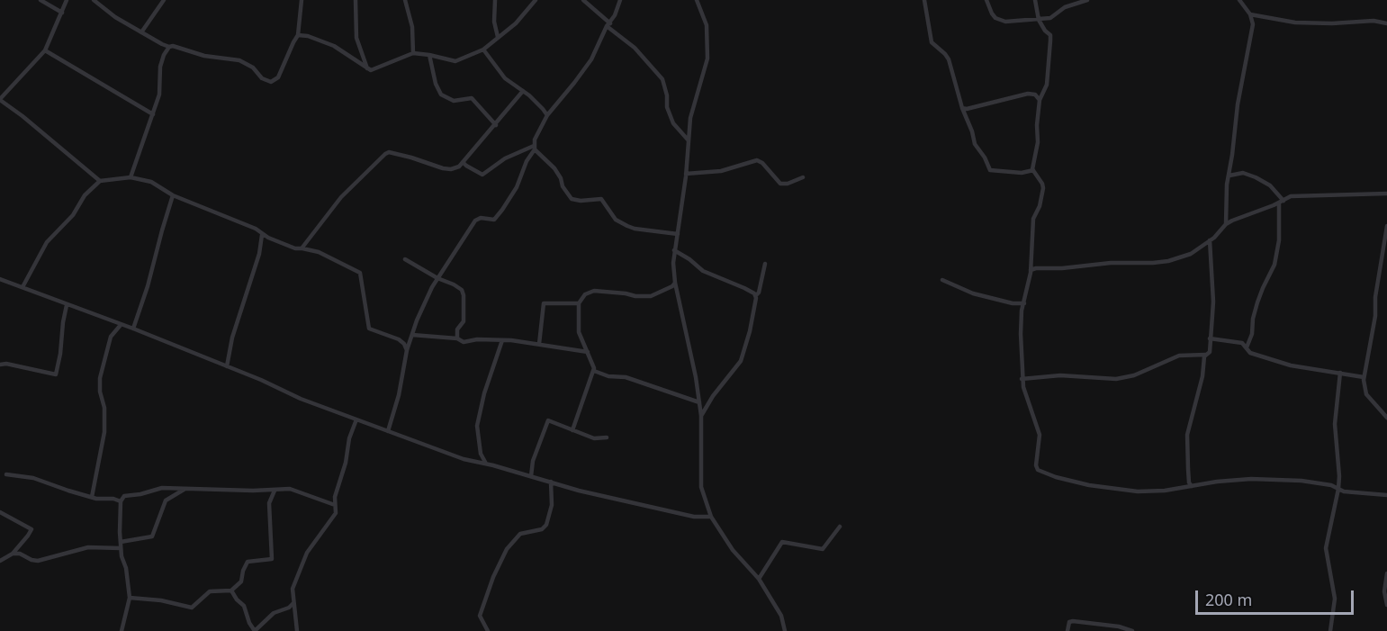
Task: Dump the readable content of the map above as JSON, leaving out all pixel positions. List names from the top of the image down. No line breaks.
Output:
{"scale_bar":"200 m"}
